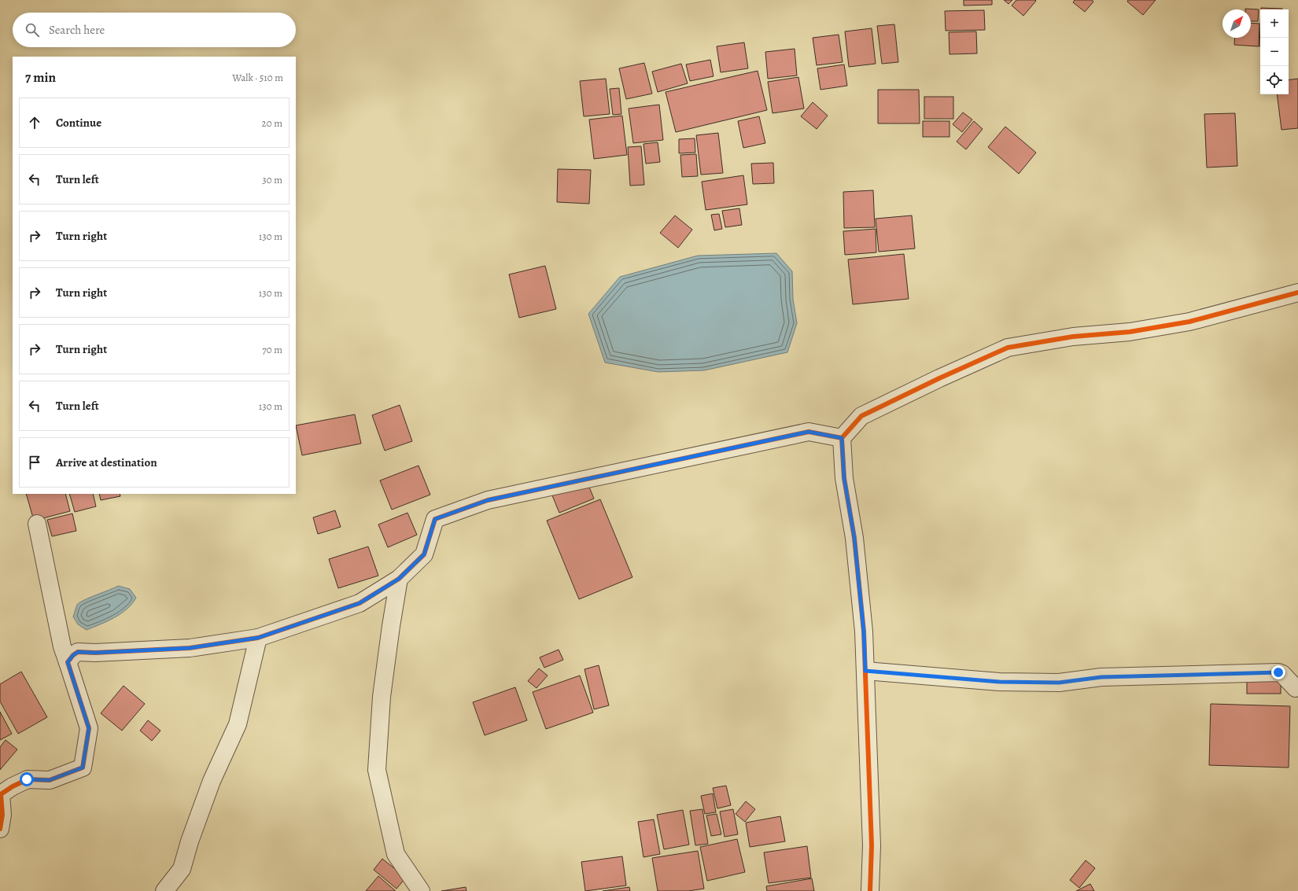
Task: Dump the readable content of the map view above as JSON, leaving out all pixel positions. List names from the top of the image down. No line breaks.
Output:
{"north":"top right","page":{"map_buttons":["+","−"],"search":"Search here","heading":["7 min","Walk · 510 m"],"list":[["Continue","20 m"],["Turn left","30 m"],["Turn right","130 m"],["Turn right","130 m"],["Turn right","70 m"],["Turn left","130 m"],"Arrive at destination"]}}
